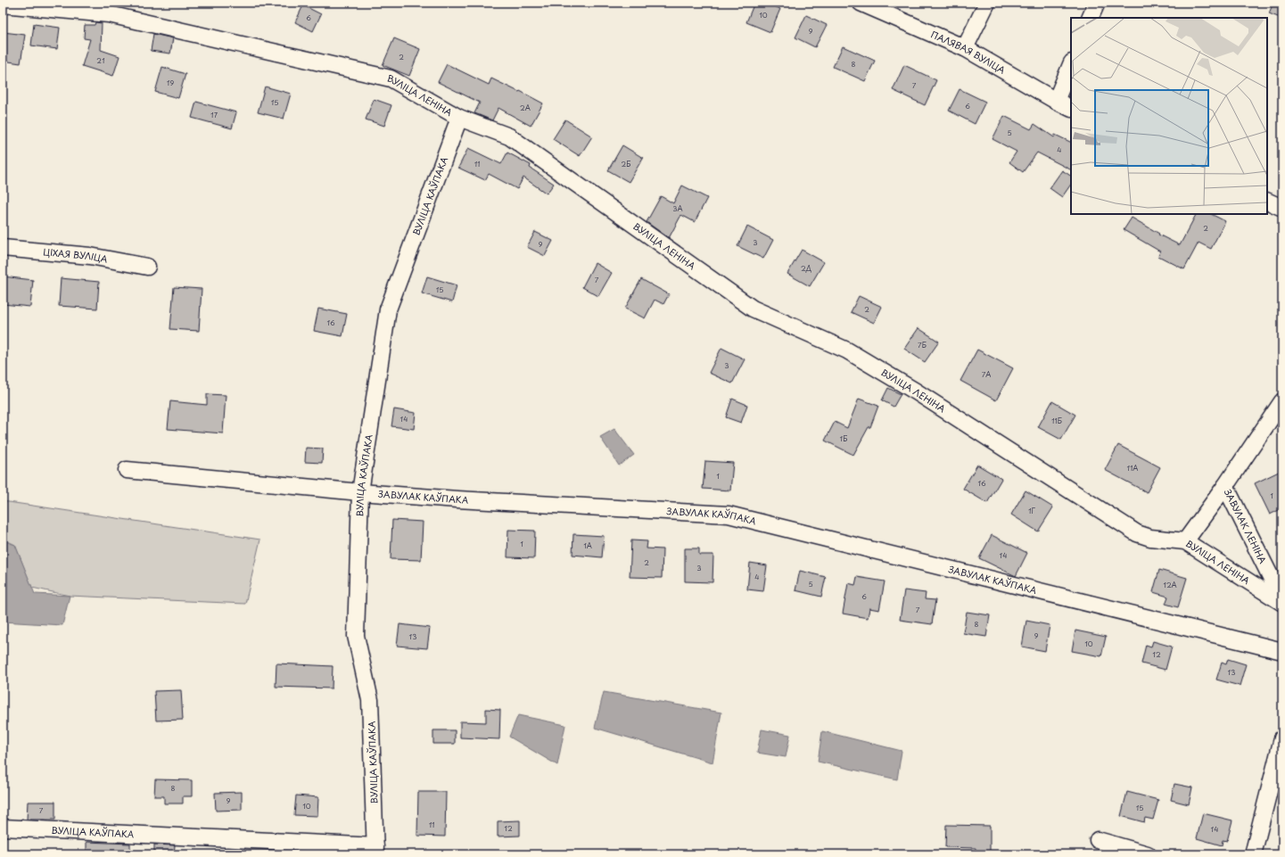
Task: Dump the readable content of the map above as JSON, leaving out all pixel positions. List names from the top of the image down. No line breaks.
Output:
{"streets":{"street":["ПАЛЯВАЯ ВУЛІЦА","ВУЛІЦА ЛЕНІНА","ВУЛІЦА КАЎПАКА","ЦІХАЯ ВУЛІЦА","ЗАВУЛАК КАЎПАКА","ЗАВУЛАК ЛЕНІНА"]},"crossings":[["ВУЛІЦА ЛЕНІНА","ВУЛІЦА КАЎПАКА"],["ВУЛІЦА ЛЕНІНА","ЗАВУЛАК ЛЕНІНА"],["ВУЛІЦА КАЎПАКА","ЗАВУЛАК КАЎПАКА"]],"house_numbers":["10","6","9","2","21","8","19","7","15","6","2А","17","5","4","11","2Б","3А","2","3","9","2Д","7","15","2","16","7Б","3","7А","14","11Б","1Б","11А","1","16","1","1Г","1","1А","14","2","3","4","5","12А","6","7","8","9","13","10","12","13","8","9","10","15","7","11","12","14"]}
